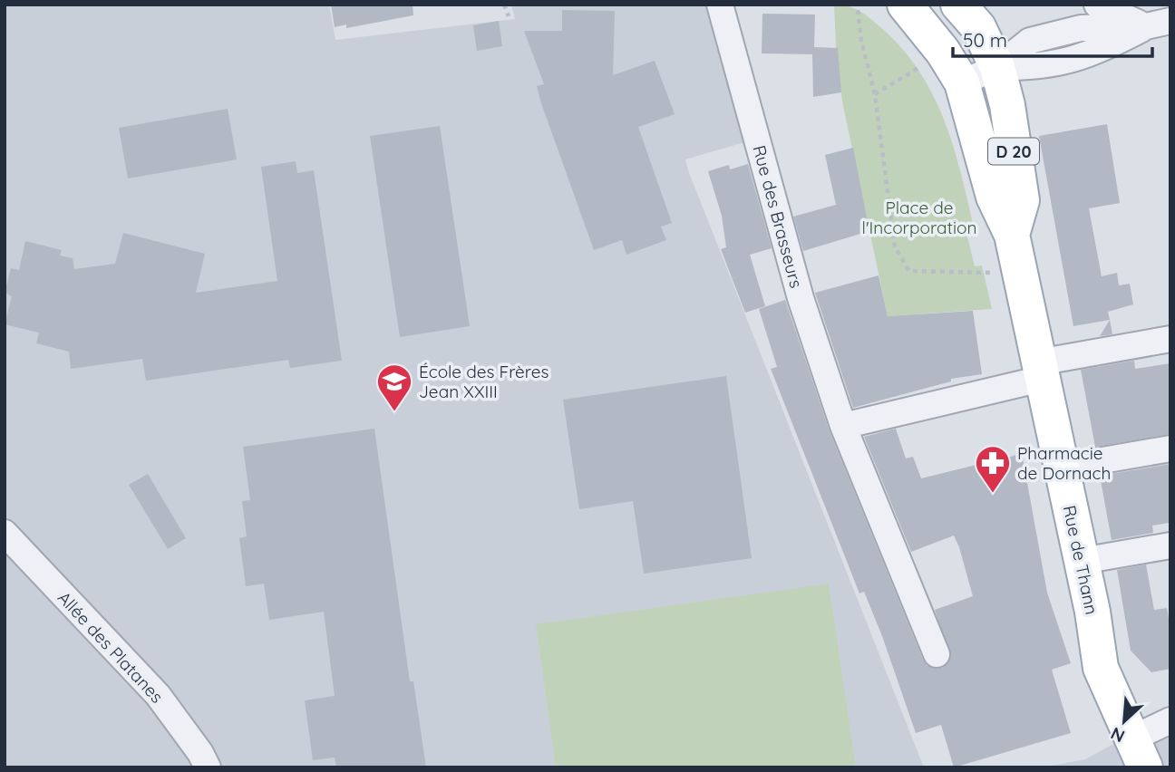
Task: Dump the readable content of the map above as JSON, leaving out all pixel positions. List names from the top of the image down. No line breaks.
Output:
{"streets":{"main road":["D 20","Rue de Thann"],"street":["Rue des Brasseurs","Allée des Platanes"]},"parks":["Place de l'Incorporation"],"places":{"school or university":["École des Frères Jean XXIII"],"pharmacy":["Pharmacie de Dornach"]},"scale_bar":"50 m","north":"bottom left"}
